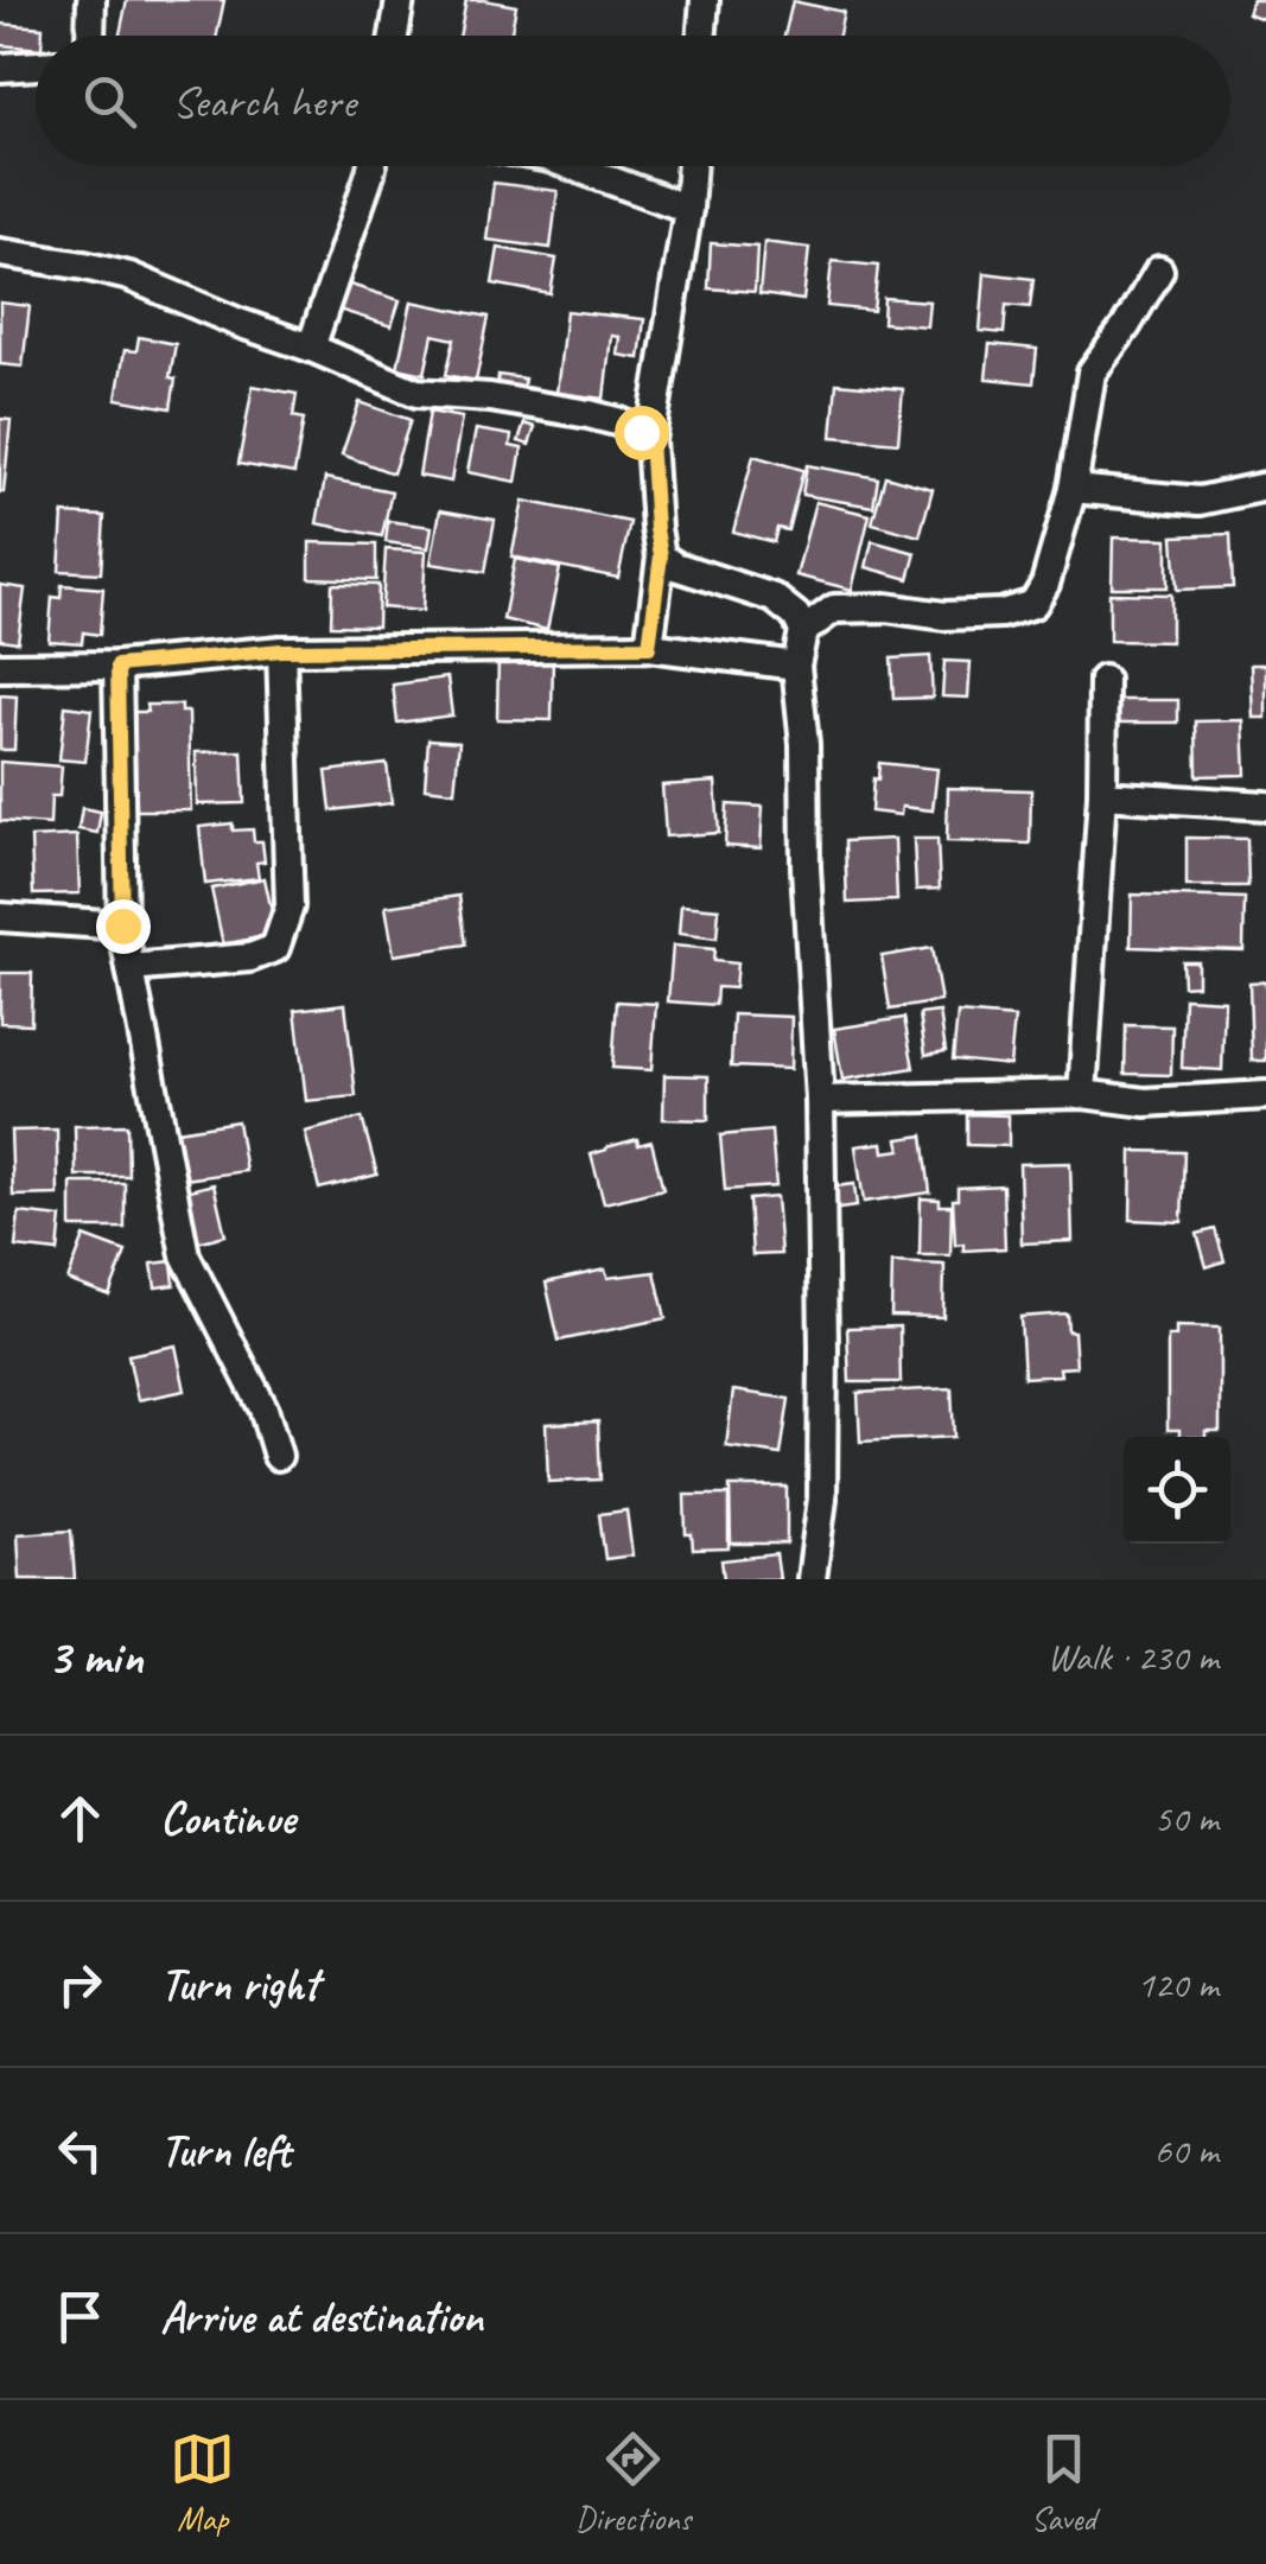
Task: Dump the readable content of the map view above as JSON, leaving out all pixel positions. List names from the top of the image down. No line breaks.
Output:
{"page":{"search":"Search here","heading":["3 min","Walk · 230 m"],"list":[["Continue","50 m"],["Turn right","120 m"],["Turn left","60 m"],"Arrive at destination"],"nav":["Map","Directions","Saved"]}}
